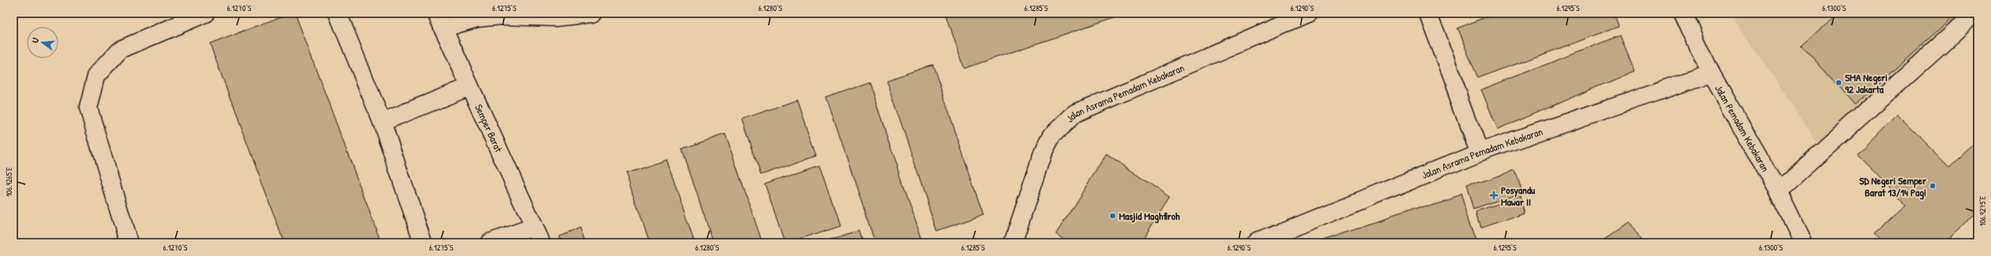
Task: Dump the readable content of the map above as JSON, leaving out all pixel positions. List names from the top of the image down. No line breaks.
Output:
{"streets":{"street":["Jalan Asrama Pemadam Kebakaran","Semper Barat","Jalan Pemadam Kebakaran"]},"crossings":[["Jalan Asrama Pemadam Kebakaran","Jalan Pemadam Kebakaran"]],"places":{"other":["SMA Negeri 92 Jakarta","SD Negeri Semper Barat 13/14 Pagi","Masjid Maghfiroh"],"health":["Posyandu Mawar II"]},"north":"left","coordinates":["6.1270°S","6.1275°S","6.1280°S","6.1285°S","6.1290°S","6.1295°S","6.1300°S","106.9265°E","106.9275°E"]}
